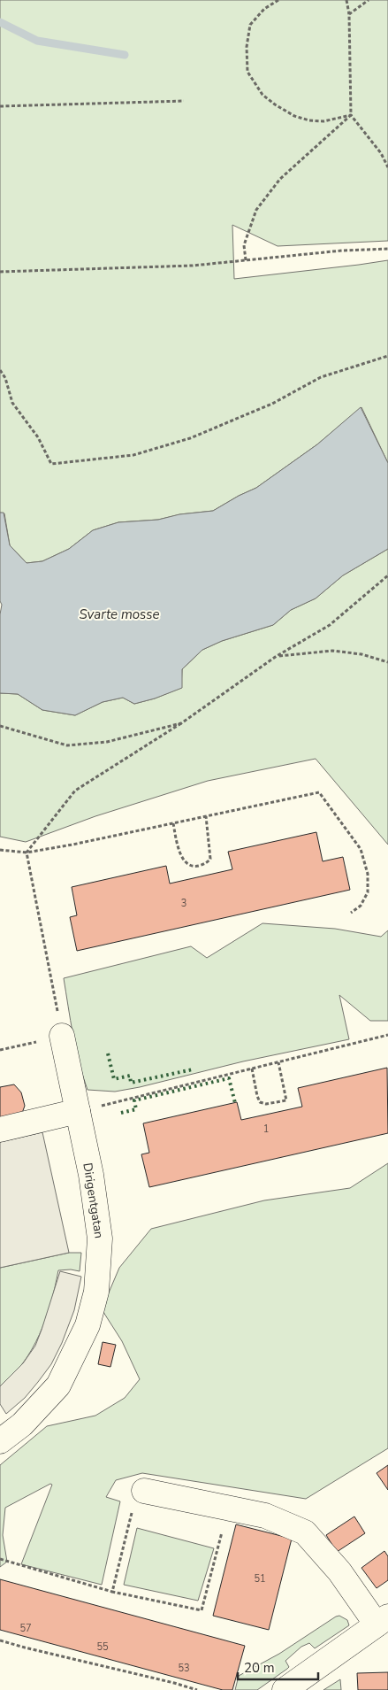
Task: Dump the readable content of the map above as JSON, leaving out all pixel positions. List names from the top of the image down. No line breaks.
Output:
{"streets":{"street":["Dirigentgatan"]},"water":["Svarte mosse"],"house_numbers":["3","1","51","57","55","53"],"scale_bar":"20 m"}
